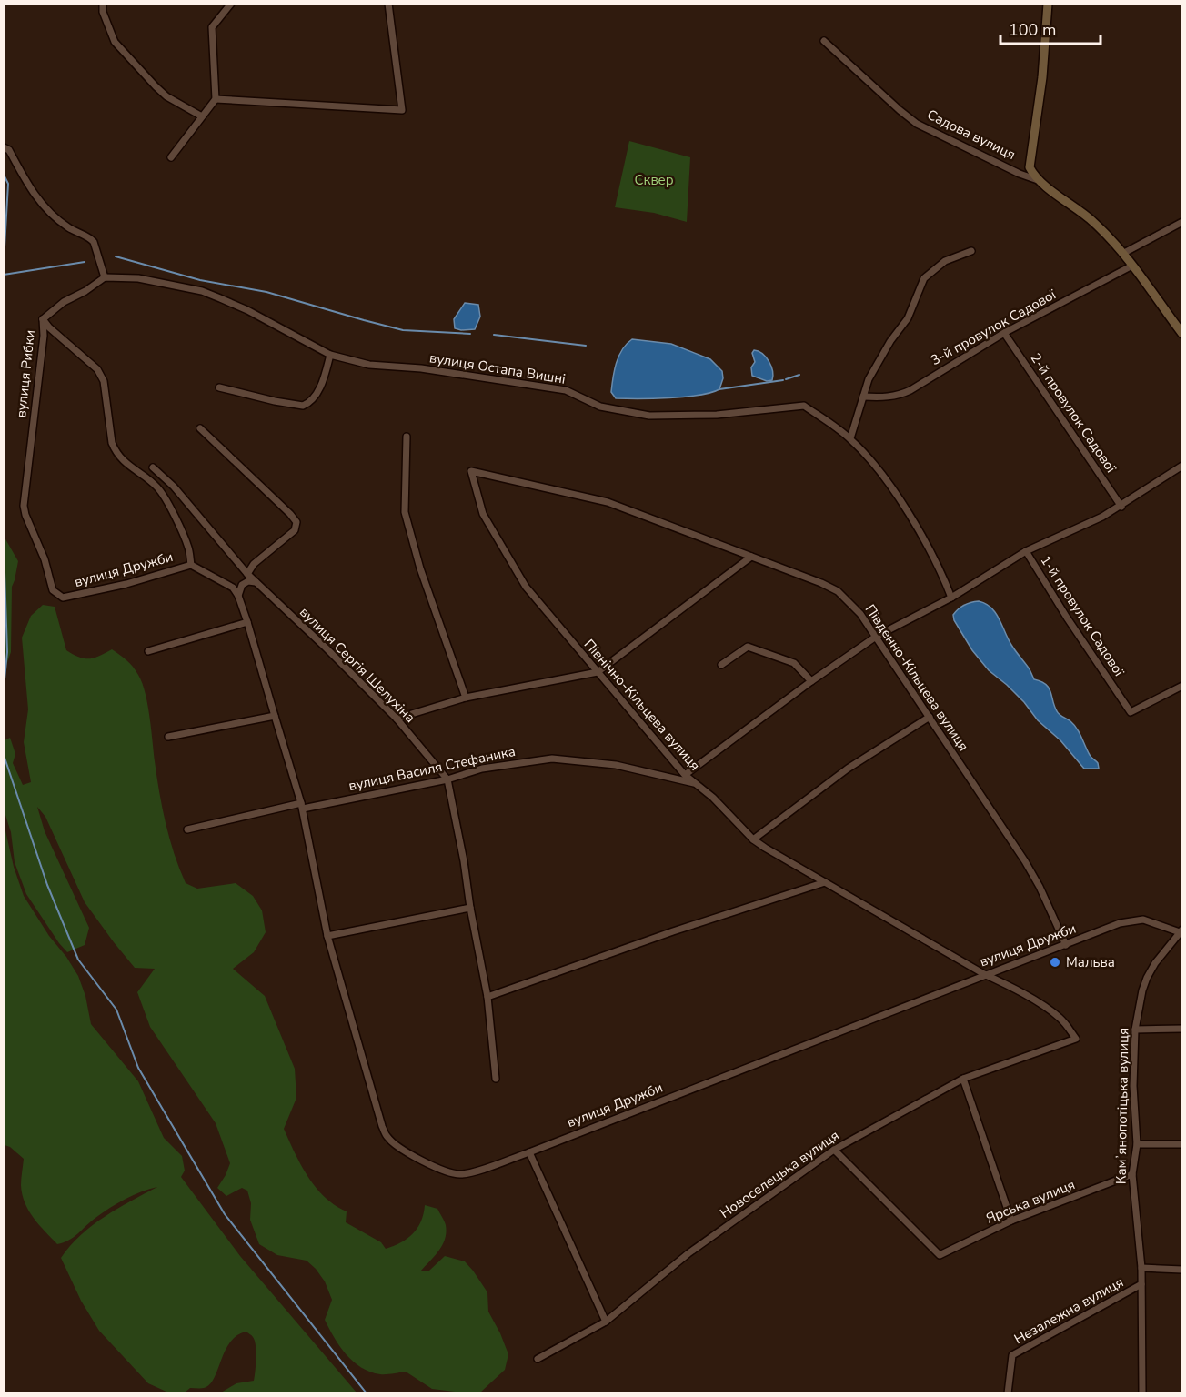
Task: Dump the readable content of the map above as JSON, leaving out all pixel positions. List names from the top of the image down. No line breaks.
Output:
{"streets":{"main road":["Садова вулиця"],"street":["3-й провулок Садової","вулиця Остапа Вишні","вулиця Рибки","2-й провулок Садової","вулиця Дружби","1-й провулок Садової","вулиця Сергія Шелухіна","Південно-Кільцева вулиця","Північно-Кільцева вулиця","вулиця Василя Стефаника","Камʼянопотіцька вулиця","Новоселецька вулиця","Ярська вулиця","Незалежна вулиця"]},"crossings":[["Садова вулиця","3-й провулок Садової"],["3-й провулок Садової","2-й провулок Садової"],["вулиця Рибки","вулиця Дружби"],["2-й провулок Садової","1-й провулок Садової"],["вулиця Дружби","Південно-Кільцева вулиця"],["вулиця Дружби","Північно-Кільцева вулиця"],["вулиця Дружби","вулиця Василя Стефаника"],["вулиця Дружби","Камʼянопотіцька вулиця"],["вулиця Сергія Шелухіна","вулиця Василя Стефаника"],["Південно-Кільцева вулиця","Північно-Кільцева вулиця"],["Північно-Кільцева вулиця","вулиця Василя Стефаника"],["Північно-Кільцева вулиця","Новоселецька вулиця"],["Камʼянопотіцька вулиця","Ярська вулиця"],["Камʼянопотіцька вулиця","Незалежна вулиця"],["Новоселецька вулиця","Ярська вулиця"]],"parks":["Сквер"],"places":["Мальва"],"scale_bar":"100 m"}
